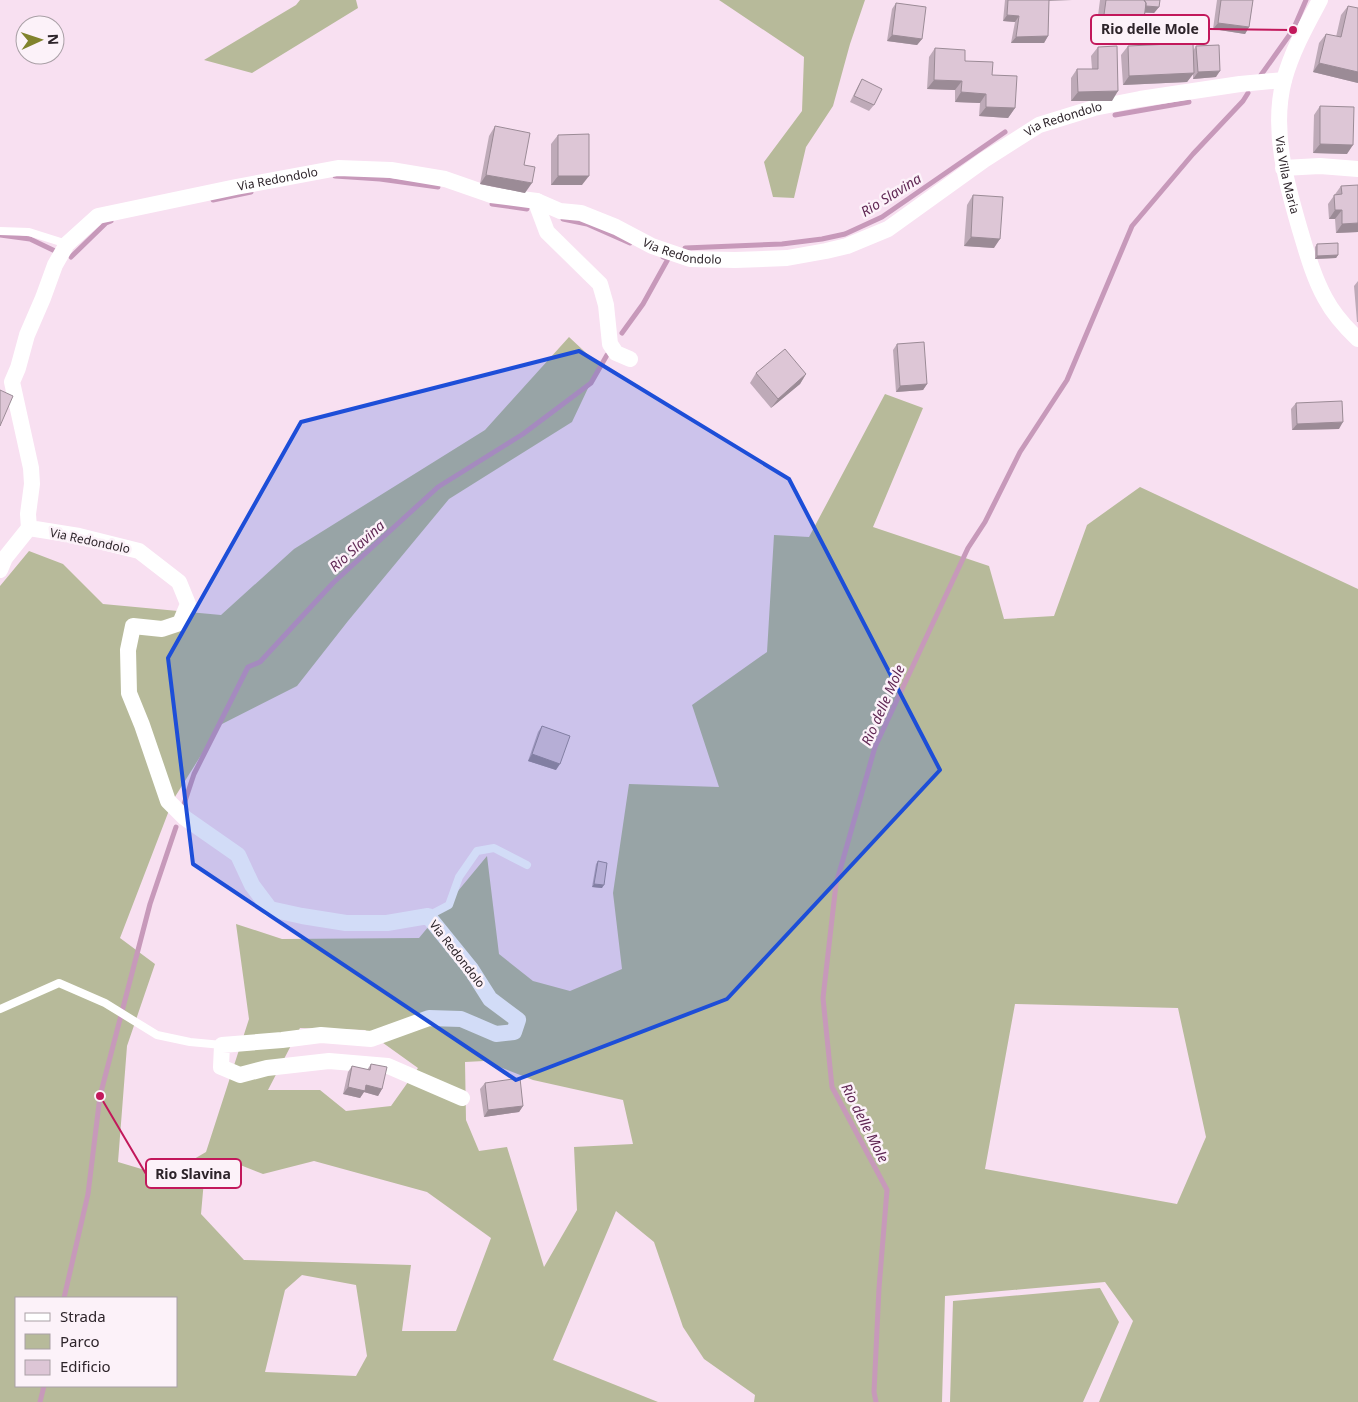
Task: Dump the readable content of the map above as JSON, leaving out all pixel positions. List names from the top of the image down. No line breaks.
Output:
{"streets":{"street":["Via Redondolo","Via Villa Maria"]},"crossings":[["Via Redondolo","Via Villa Maria"]],"water":["Rio Slavina","Rio delle Mole"],"places":["Rio delle Mole","Rio Slavina"],"legend":["Strada","Parco","Edificio"],"north":"right"}
